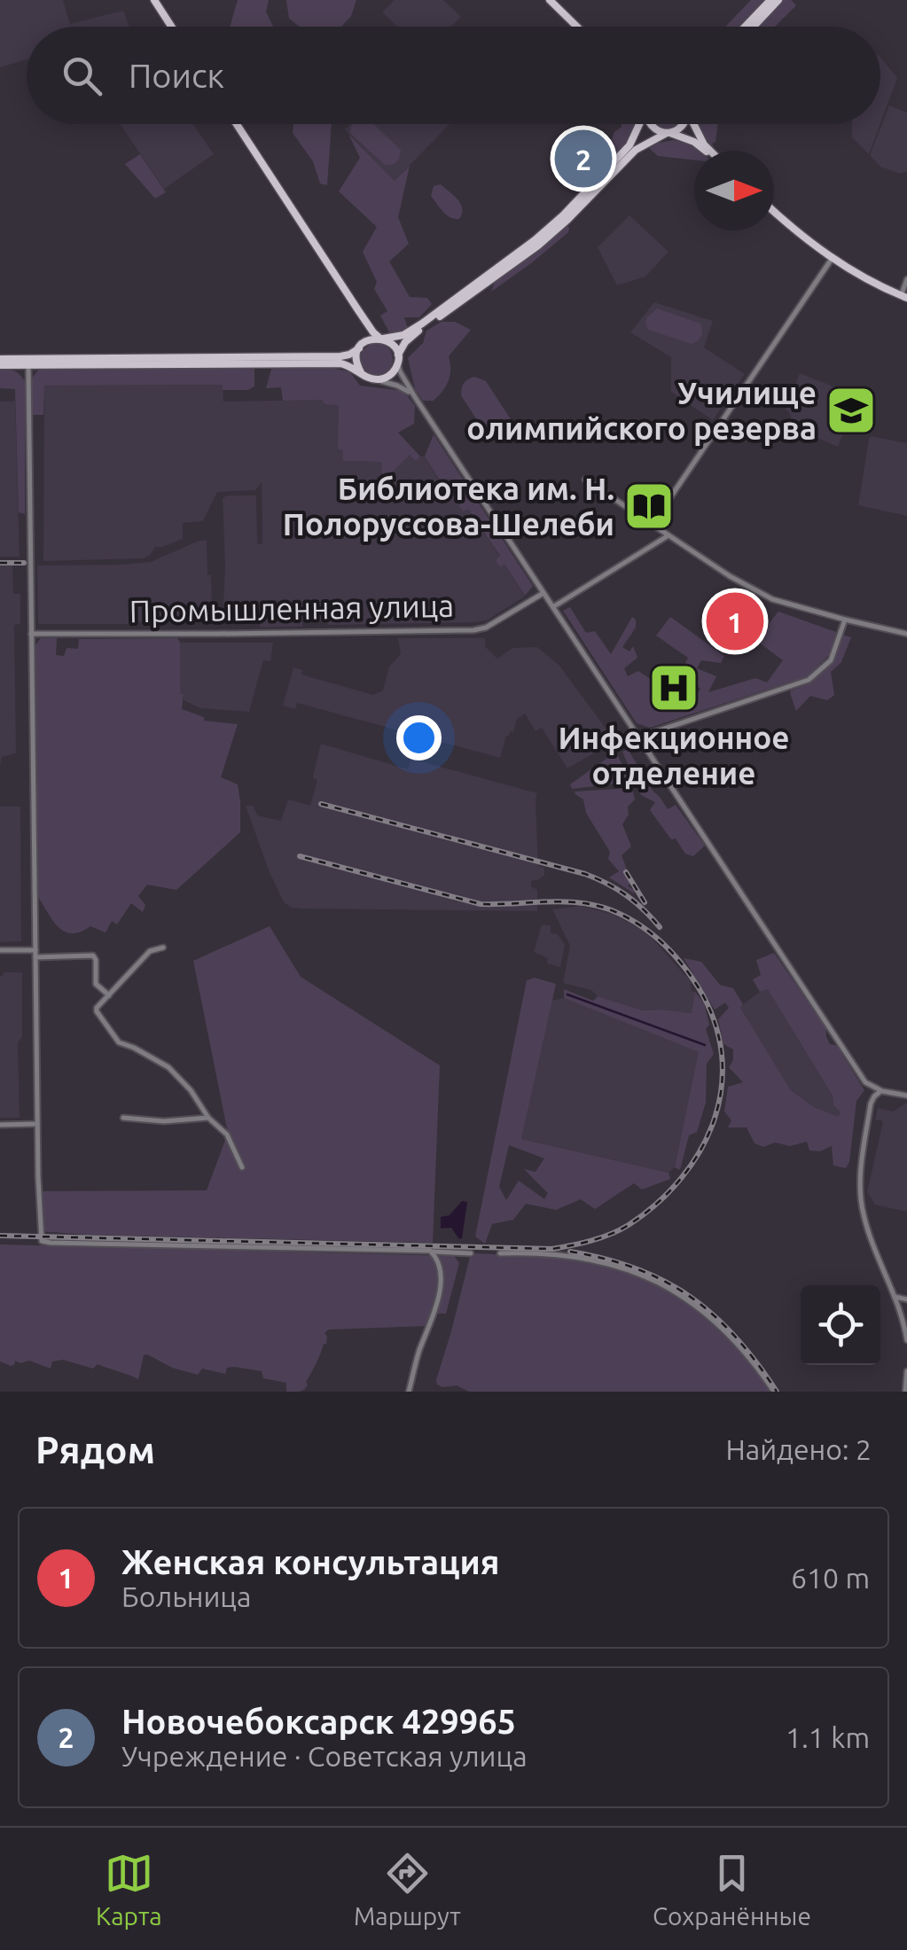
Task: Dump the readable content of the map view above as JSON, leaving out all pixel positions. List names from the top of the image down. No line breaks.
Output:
{"streets":{"street":["Промышленная улица"]},"places":{"school or university":["Училище олимпийского резерва"],"library":["Библиотека им. Н. Полоруссова-Шелеби"],"hospital":["Инфекционное отделение"]},"north":"right","page":{"search":"Поиск","pins":["2","1"],"heading":["Рядом","Найдено: 2"],"list":[{"mark":"1","name":"Женская консультация","note":"Больница","value":"610 m"},{"mark":"2","name":"Новочебоксарск 429965","note":"Учреждение · Советская улица","value":"1.1 km"}],"nav":["Карта","Маршрут","Сохранённые"]}}
